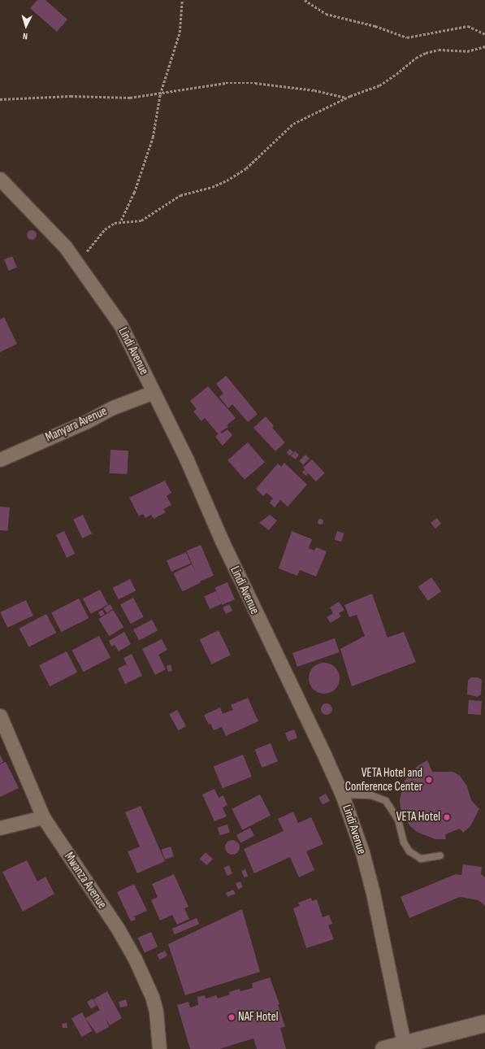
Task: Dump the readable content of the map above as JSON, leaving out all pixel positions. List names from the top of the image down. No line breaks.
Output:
{"streets":{"street":["Lindi Avenue","Manyara Avenue","Mwanza Avenue"]},"crossings":[["Lindi Avenue","Manyara Avenue"]],"places":["VETA Hotel and Conference Center","VETA Hotel","NAF Hotel"],"north":"bottom"}
